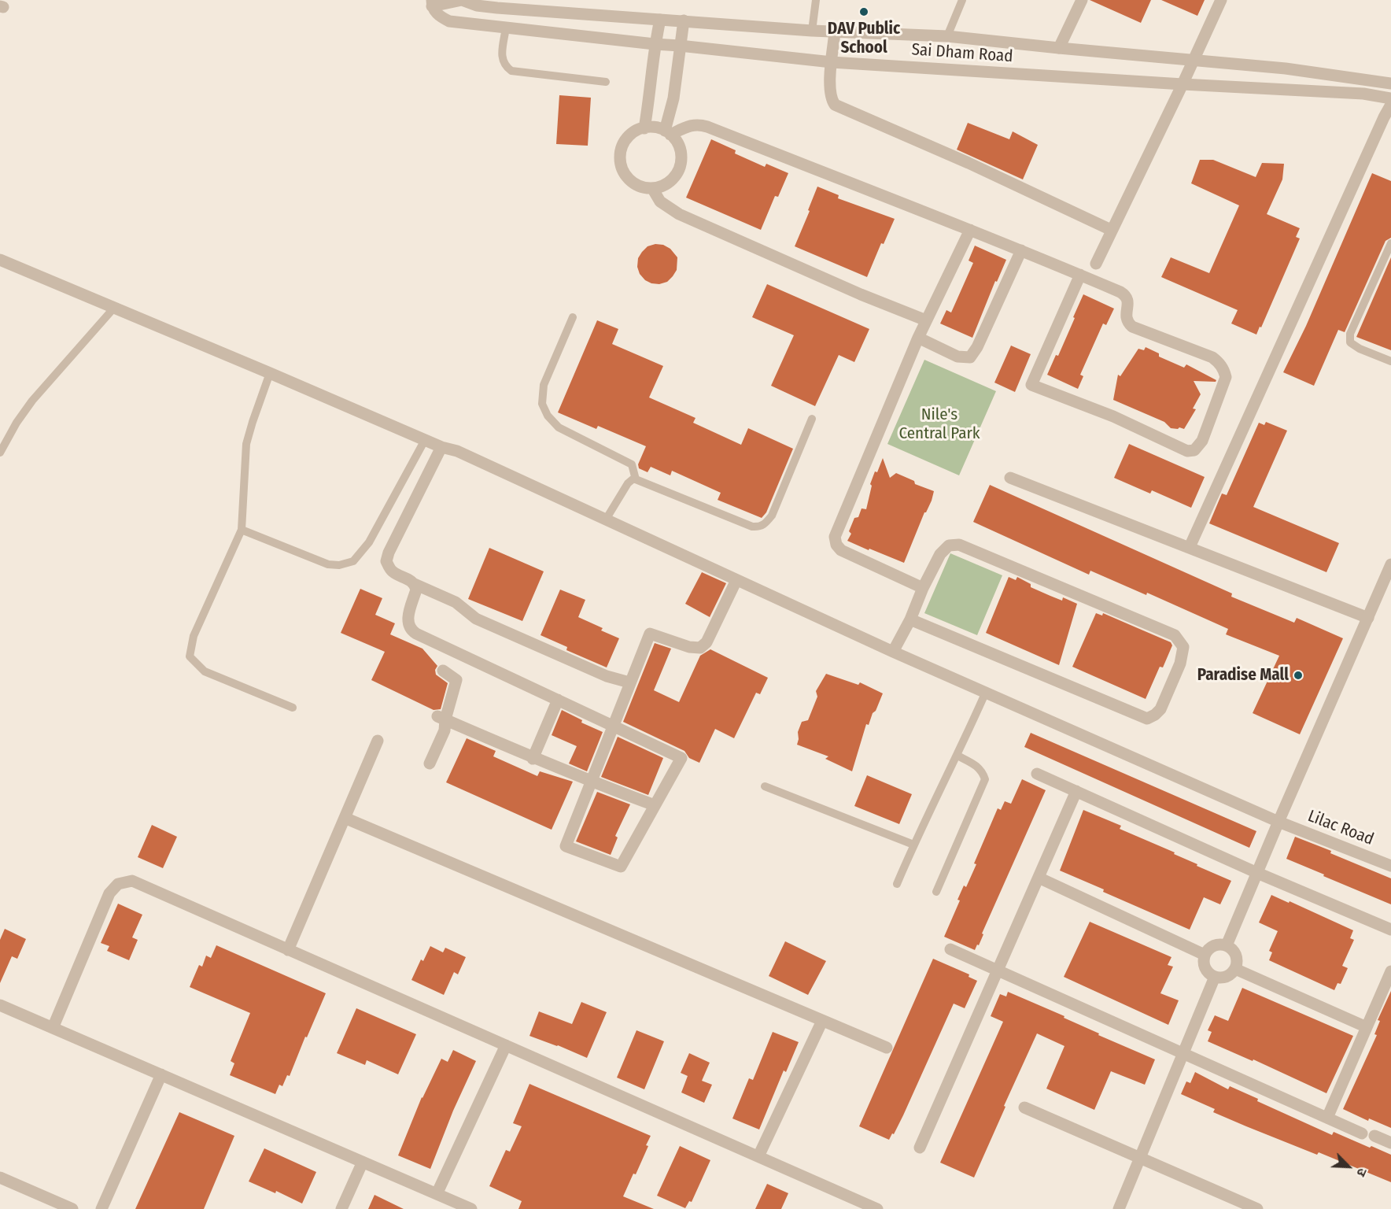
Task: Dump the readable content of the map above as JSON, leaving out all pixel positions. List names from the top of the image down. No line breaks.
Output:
{"streets":{"street":["Sai Dham Road","Lilac Road"]},"parks":["Nile's Central Park"],"places":["DAV Public School","Paradise Mall"],"north":"bottom right"}
